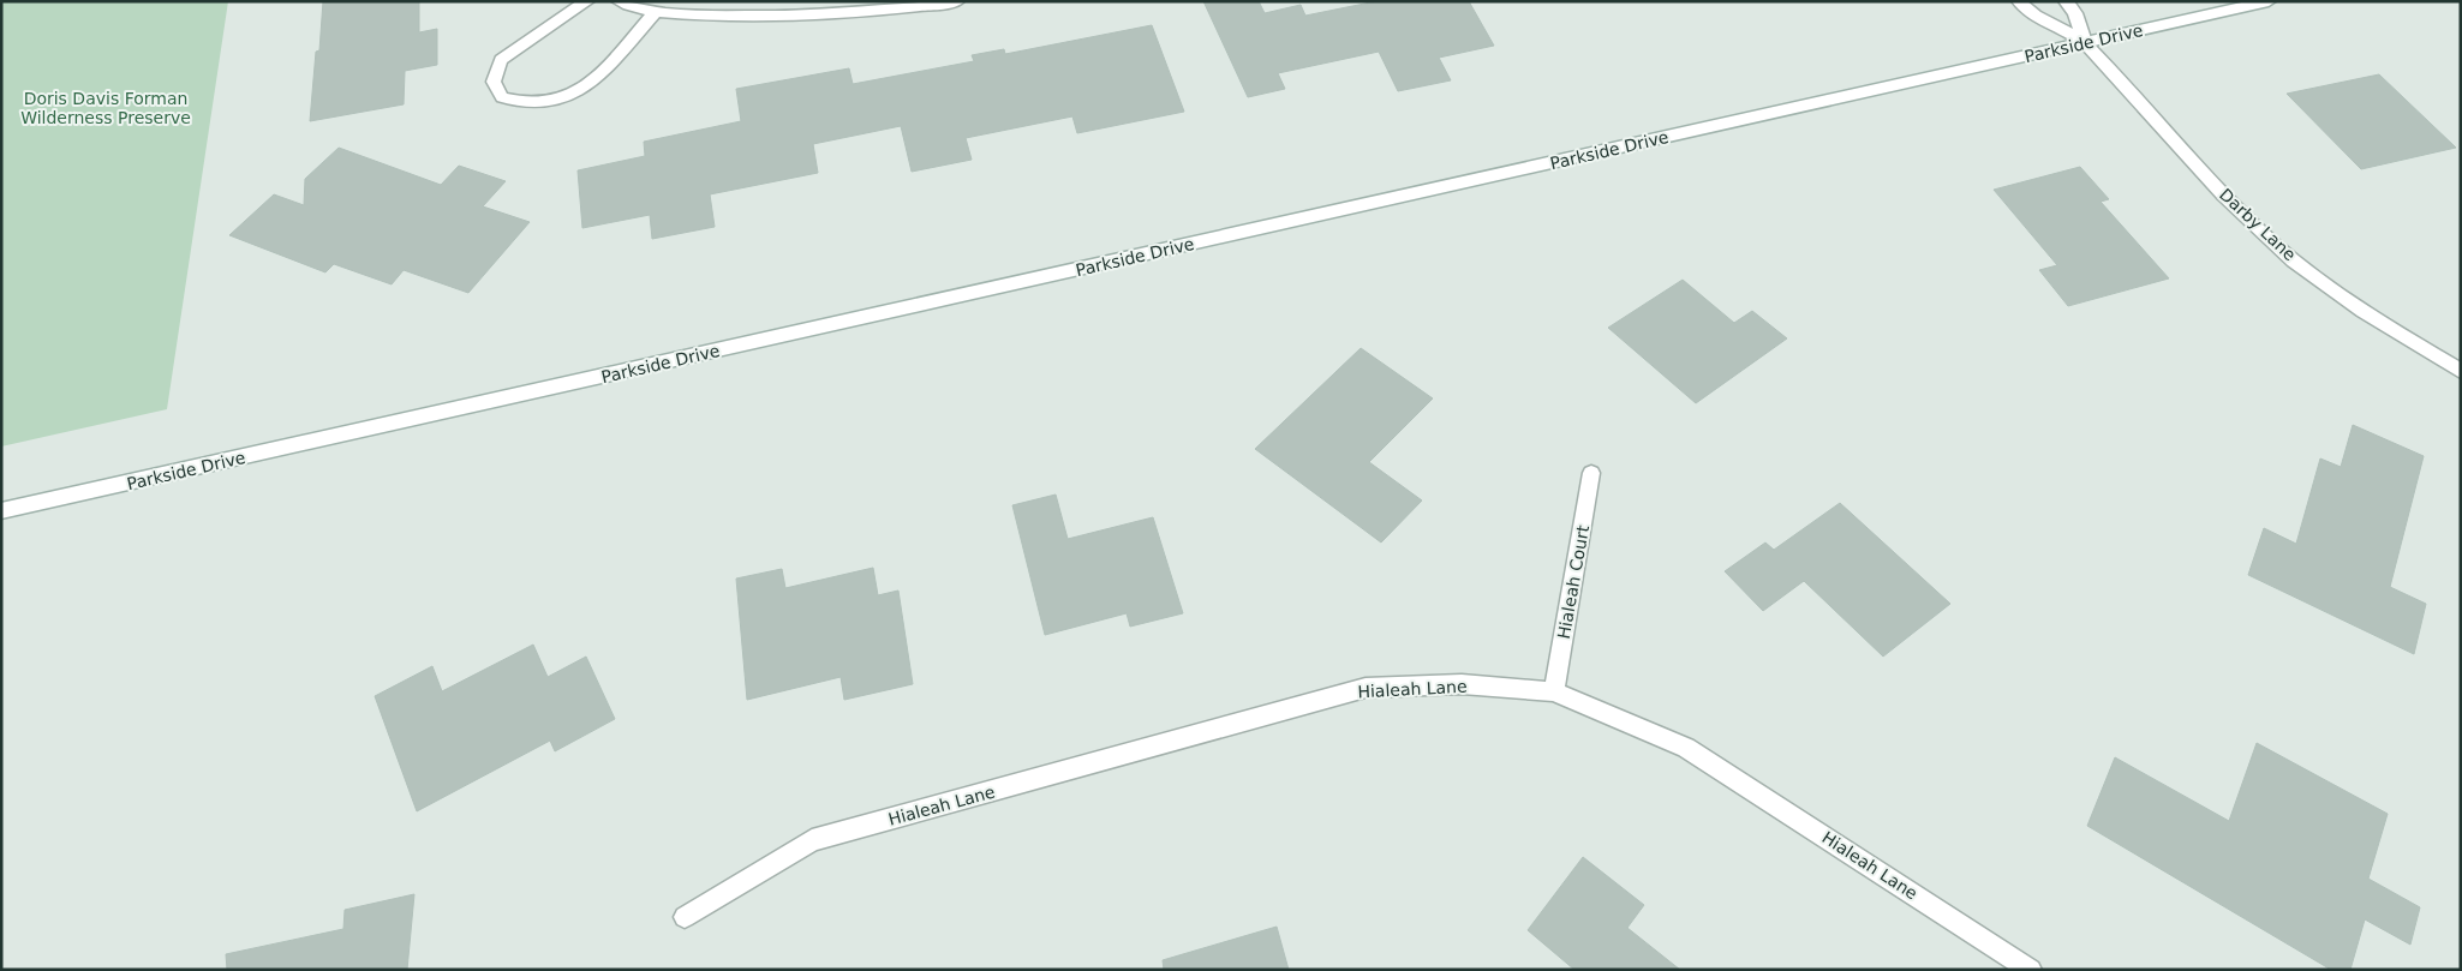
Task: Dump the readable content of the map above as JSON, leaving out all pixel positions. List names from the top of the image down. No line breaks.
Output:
{"streets":{"street":["Parkside Drive","Darby Lane","Hialeah Court","Hialeah Lane"]},"crossings":[["Parkside Drive","Darby Lane"],["Hialeah Court","Hialeah Lane"]],"parks":["Doris Davis Forman Wilderness Preserve"]}
